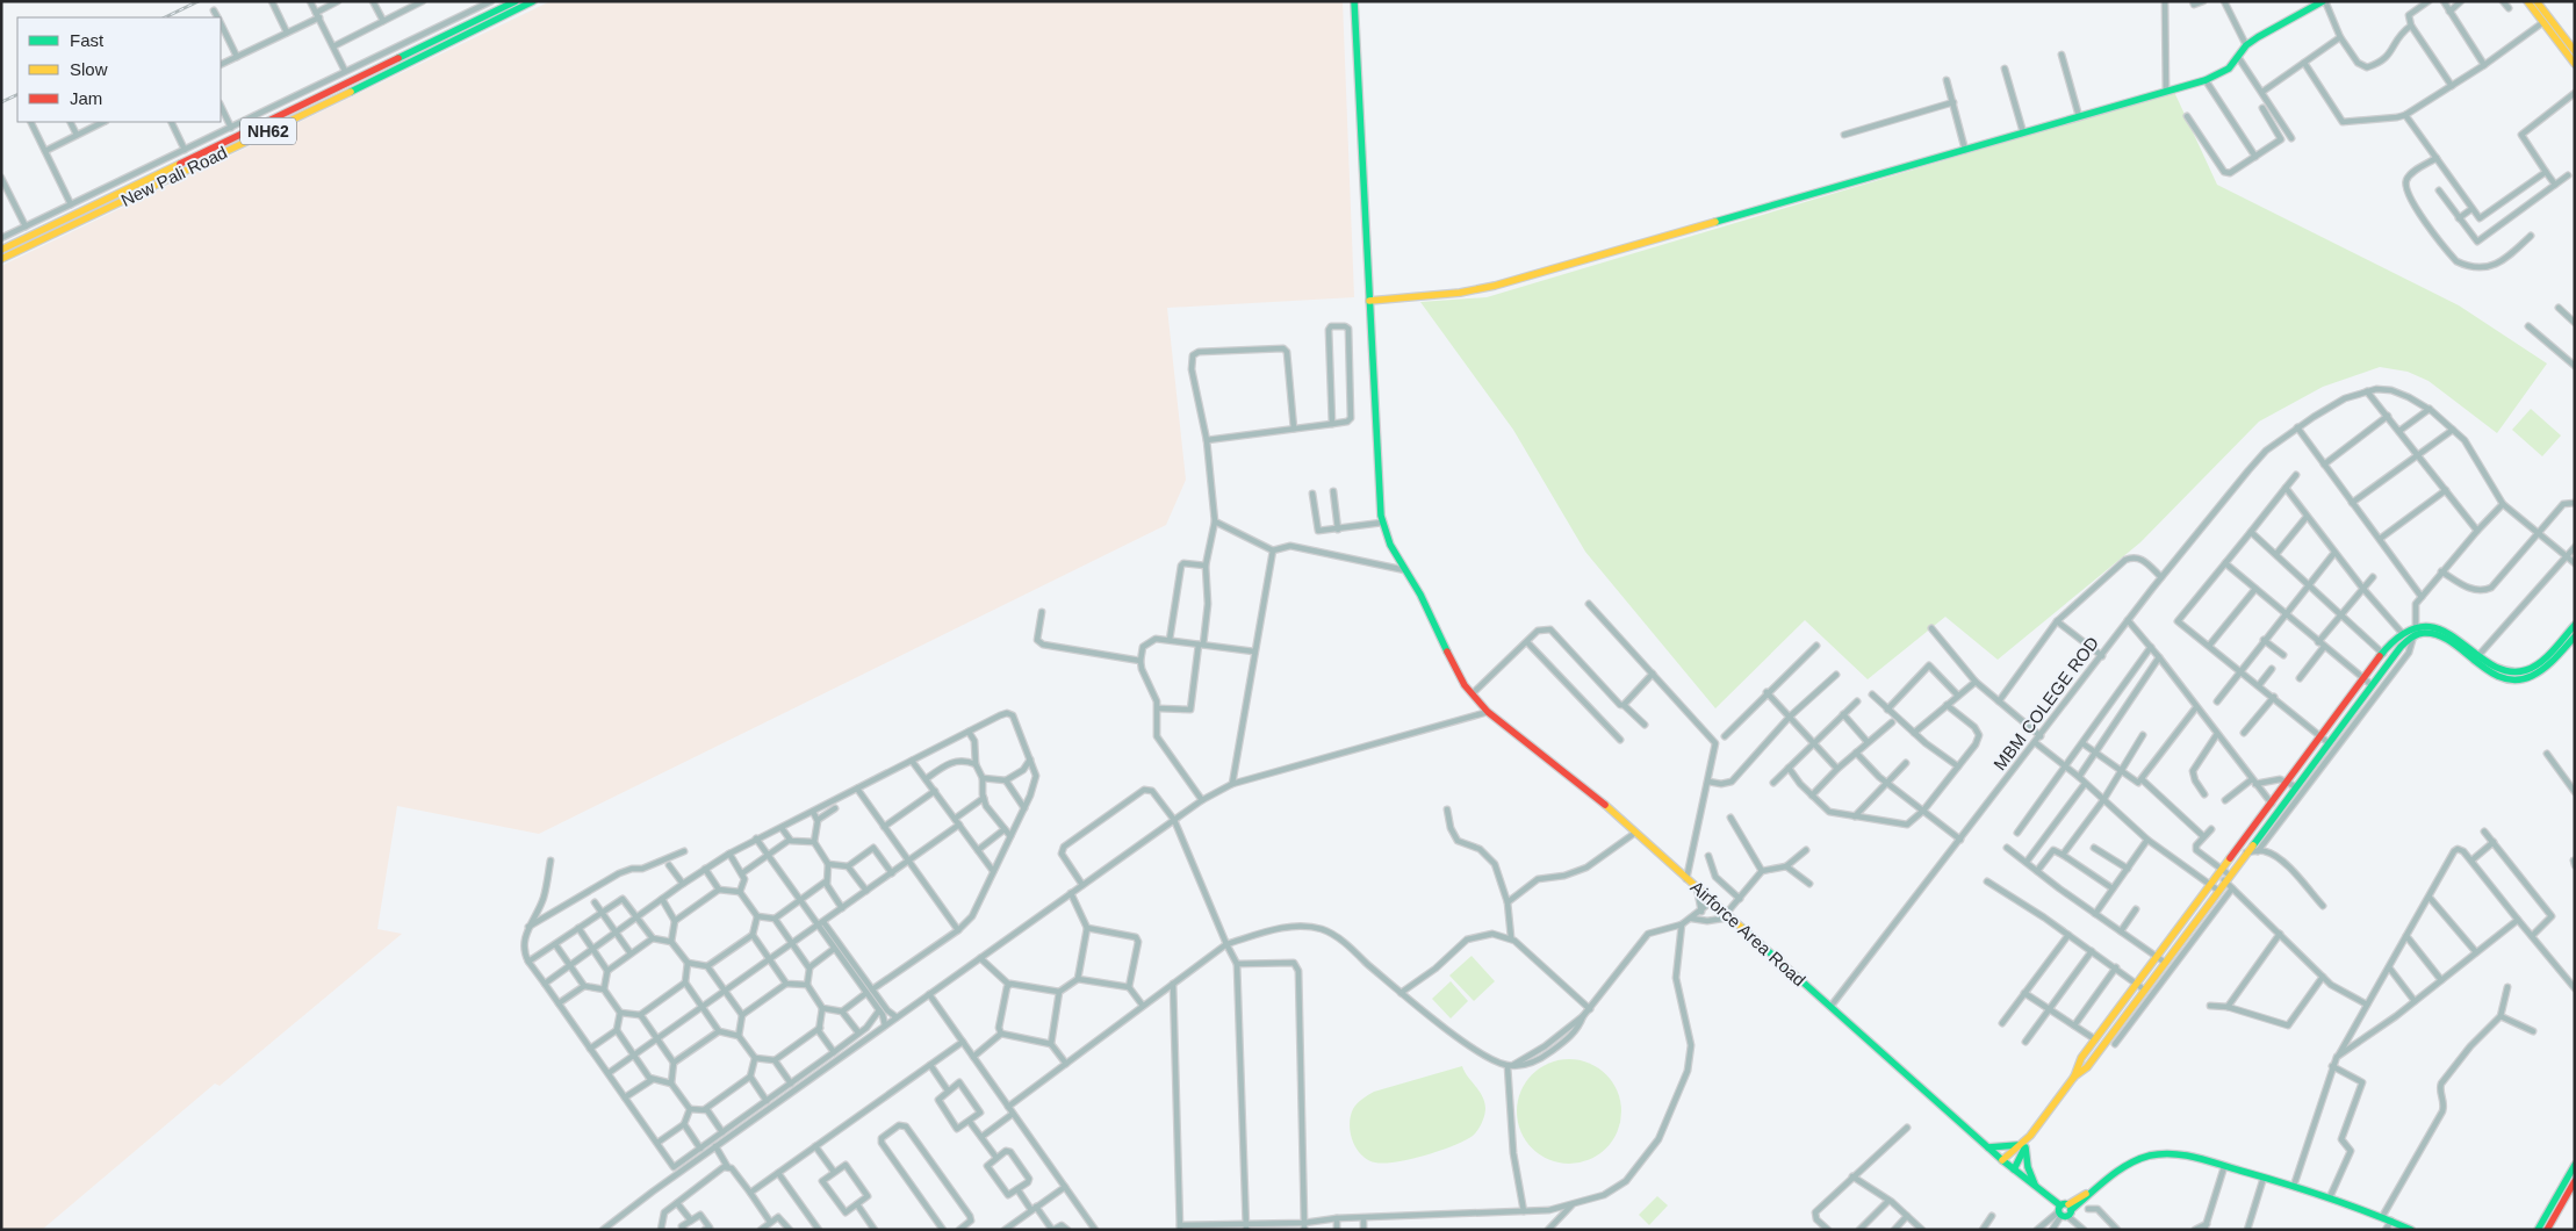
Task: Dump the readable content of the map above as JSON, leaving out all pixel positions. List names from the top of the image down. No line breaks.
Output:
{"streets":{"main road":["NH62","New Pali Road","Airforce Area Road"],"street":["MBM COLEGE ROD"]},"crossings":[["MBM COLEGE ROD","Airforce Area Road"]],"legend":["Fast","Slow","Jam"]}
